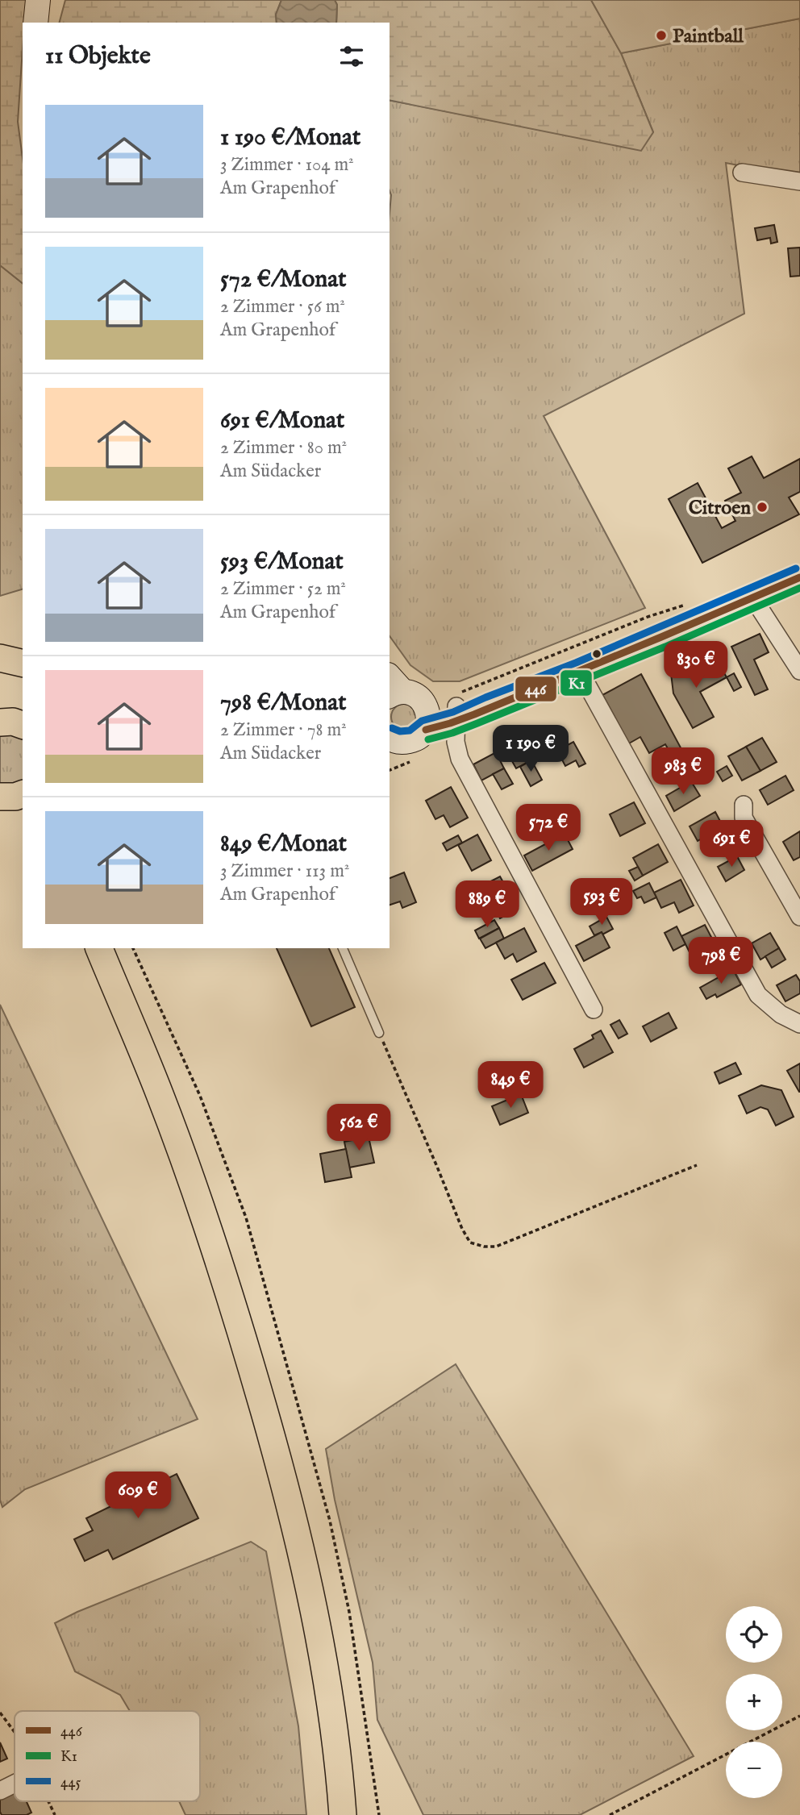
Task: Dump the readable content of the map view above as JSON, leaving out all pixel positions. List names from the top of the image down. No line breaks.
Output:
{"places":["Paintball","Citroen"],"lines":["transit line 445","transit line 446","transit line K1"],"legend":["446","K1","445"],"page":{"heading":"11 Objekte","list":[{"name":"1 190 €/Monat","note":"3 Zimmer · 104 m² · Am Grapenhof"},{"name":"572 €/Monat","note":"2 Zimmer · 56 m² · Am Grapenhof"},{"name":"691 €/Monat","note":"2 Zimmer · 80 m² · Am Südacker"},{"name":"593 €/Monat","note":"2 Zimmer · 52 m² · Am Grapenhof"},{"name":"798 €/Monat","note":"2 Zimmer · 78 m² · Am Südacker"},{"name":"849 €/Monat","note":"3 Zimmer · 113 m² · Am Grapenhof"}],"price":["830 €","1 190 €","983 €","572 €","691 €","593 €","889 €","798 €","849 €","562 €","609 €"],"map_buttons":["+","−"]}}
